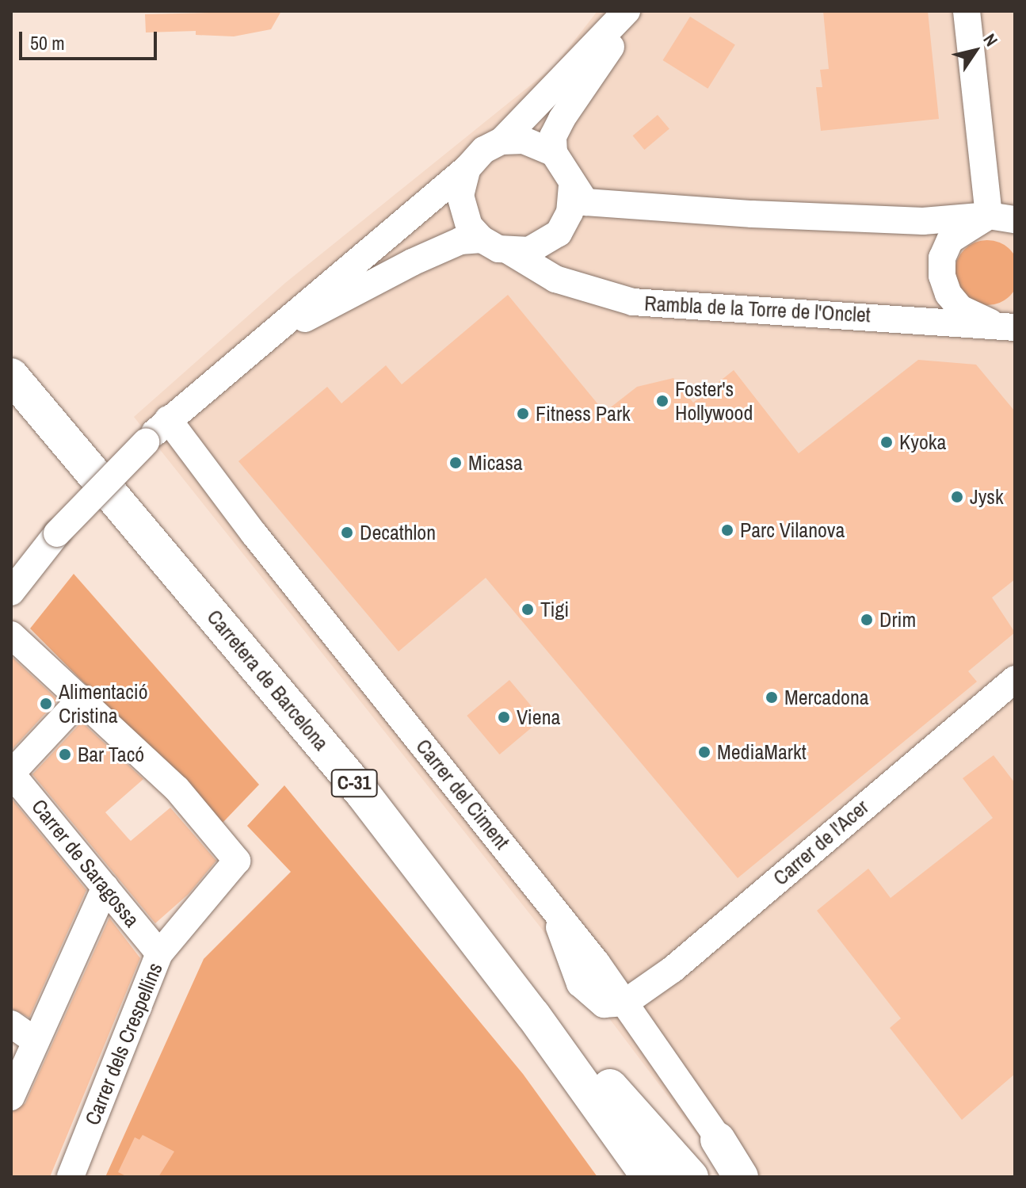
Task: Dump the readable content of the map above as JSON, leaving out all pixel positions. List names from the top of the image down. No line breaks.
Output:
{"streets":{"highway":["Carretera de Barcelona","C-31"],"street":["Rambla de la Torre de l'Onclet","Carrer del Ciment","Carrer de l'Acer","Carrer de Saragossa","Carrer dels Crespellins"]},"crossings":[["Carrer del Ciment","Carrer de l'Acer"],["Carrer de Saragossa","Carrer dels Crespellins"]],"places":["Foster's Hollywood","Fitness Park","Kyoka","Micasa","Jysk","Parc Vilanova","Decathlon","Tigi","Drim","Mercadona","Alimentació Cristina","Viena","MediaMarkt","Bar Tacó"],"scale_bar":"50 m","north":"top right"}
